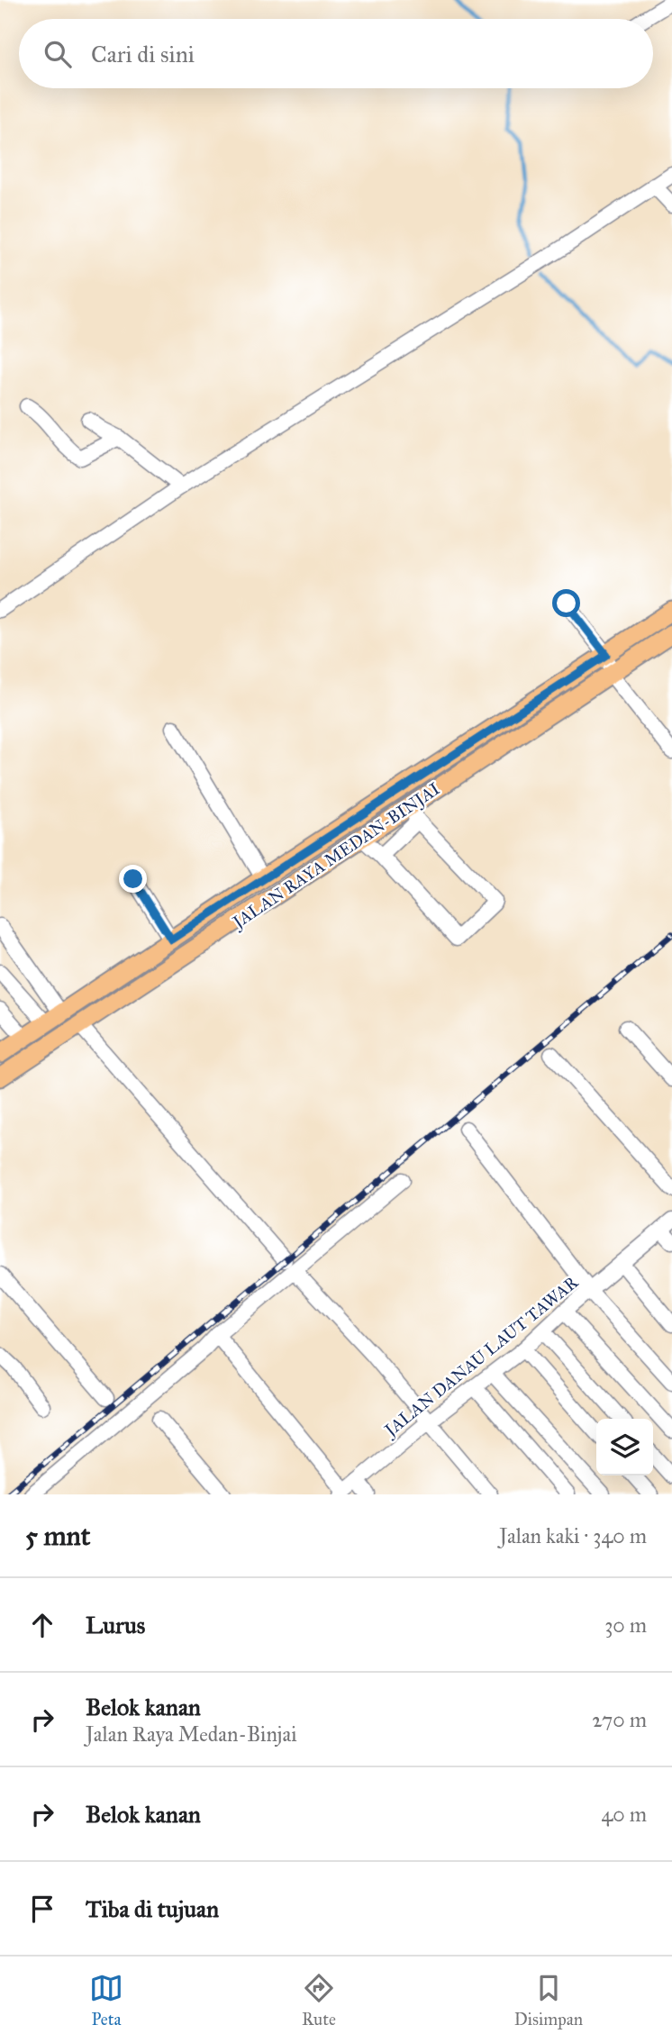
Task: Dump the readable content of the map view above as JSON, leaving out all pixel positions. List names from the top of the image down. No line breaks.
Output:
{"streets":{"main road":["JALAN RAYA MEDAN-BINJAI"],"street":["JALAN DANAU LAUT TAWAR"]},"page":{"search":"Cari di sini","heading":["5 mnt","Jalan kaki · 340 m"],"list":[["Lurus","30 m"],["Belok kanan","Jalan Raya Medan-Binjai","270 m"],["Belok kanan","40 m"],"Tiba di tujuan"],"nav":["Peta","Rute","Disimpan"]}}
